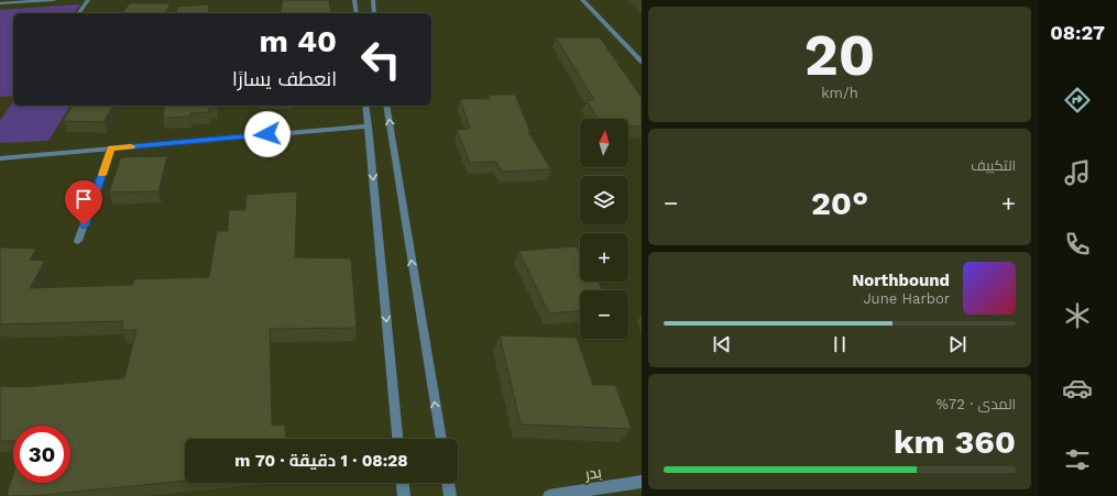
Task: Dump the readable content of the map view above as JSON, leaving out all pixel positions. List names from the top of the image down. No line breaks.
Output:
{"streets":{"street":["بدر"]},"north":"top","page":{"tabs":"08:27","tile":[["20","km/h"],"التكييف",["المدى · 72%","360 km"]],"turn":["40 m","انعطف يسارًا"],"map_buttons":["+","−"],"heat":["−","20°","+"],"song":["Northbound","June Harbor"],"limit":"30","trip":"08:28 · 1 دقيقة · 70 m"}}
